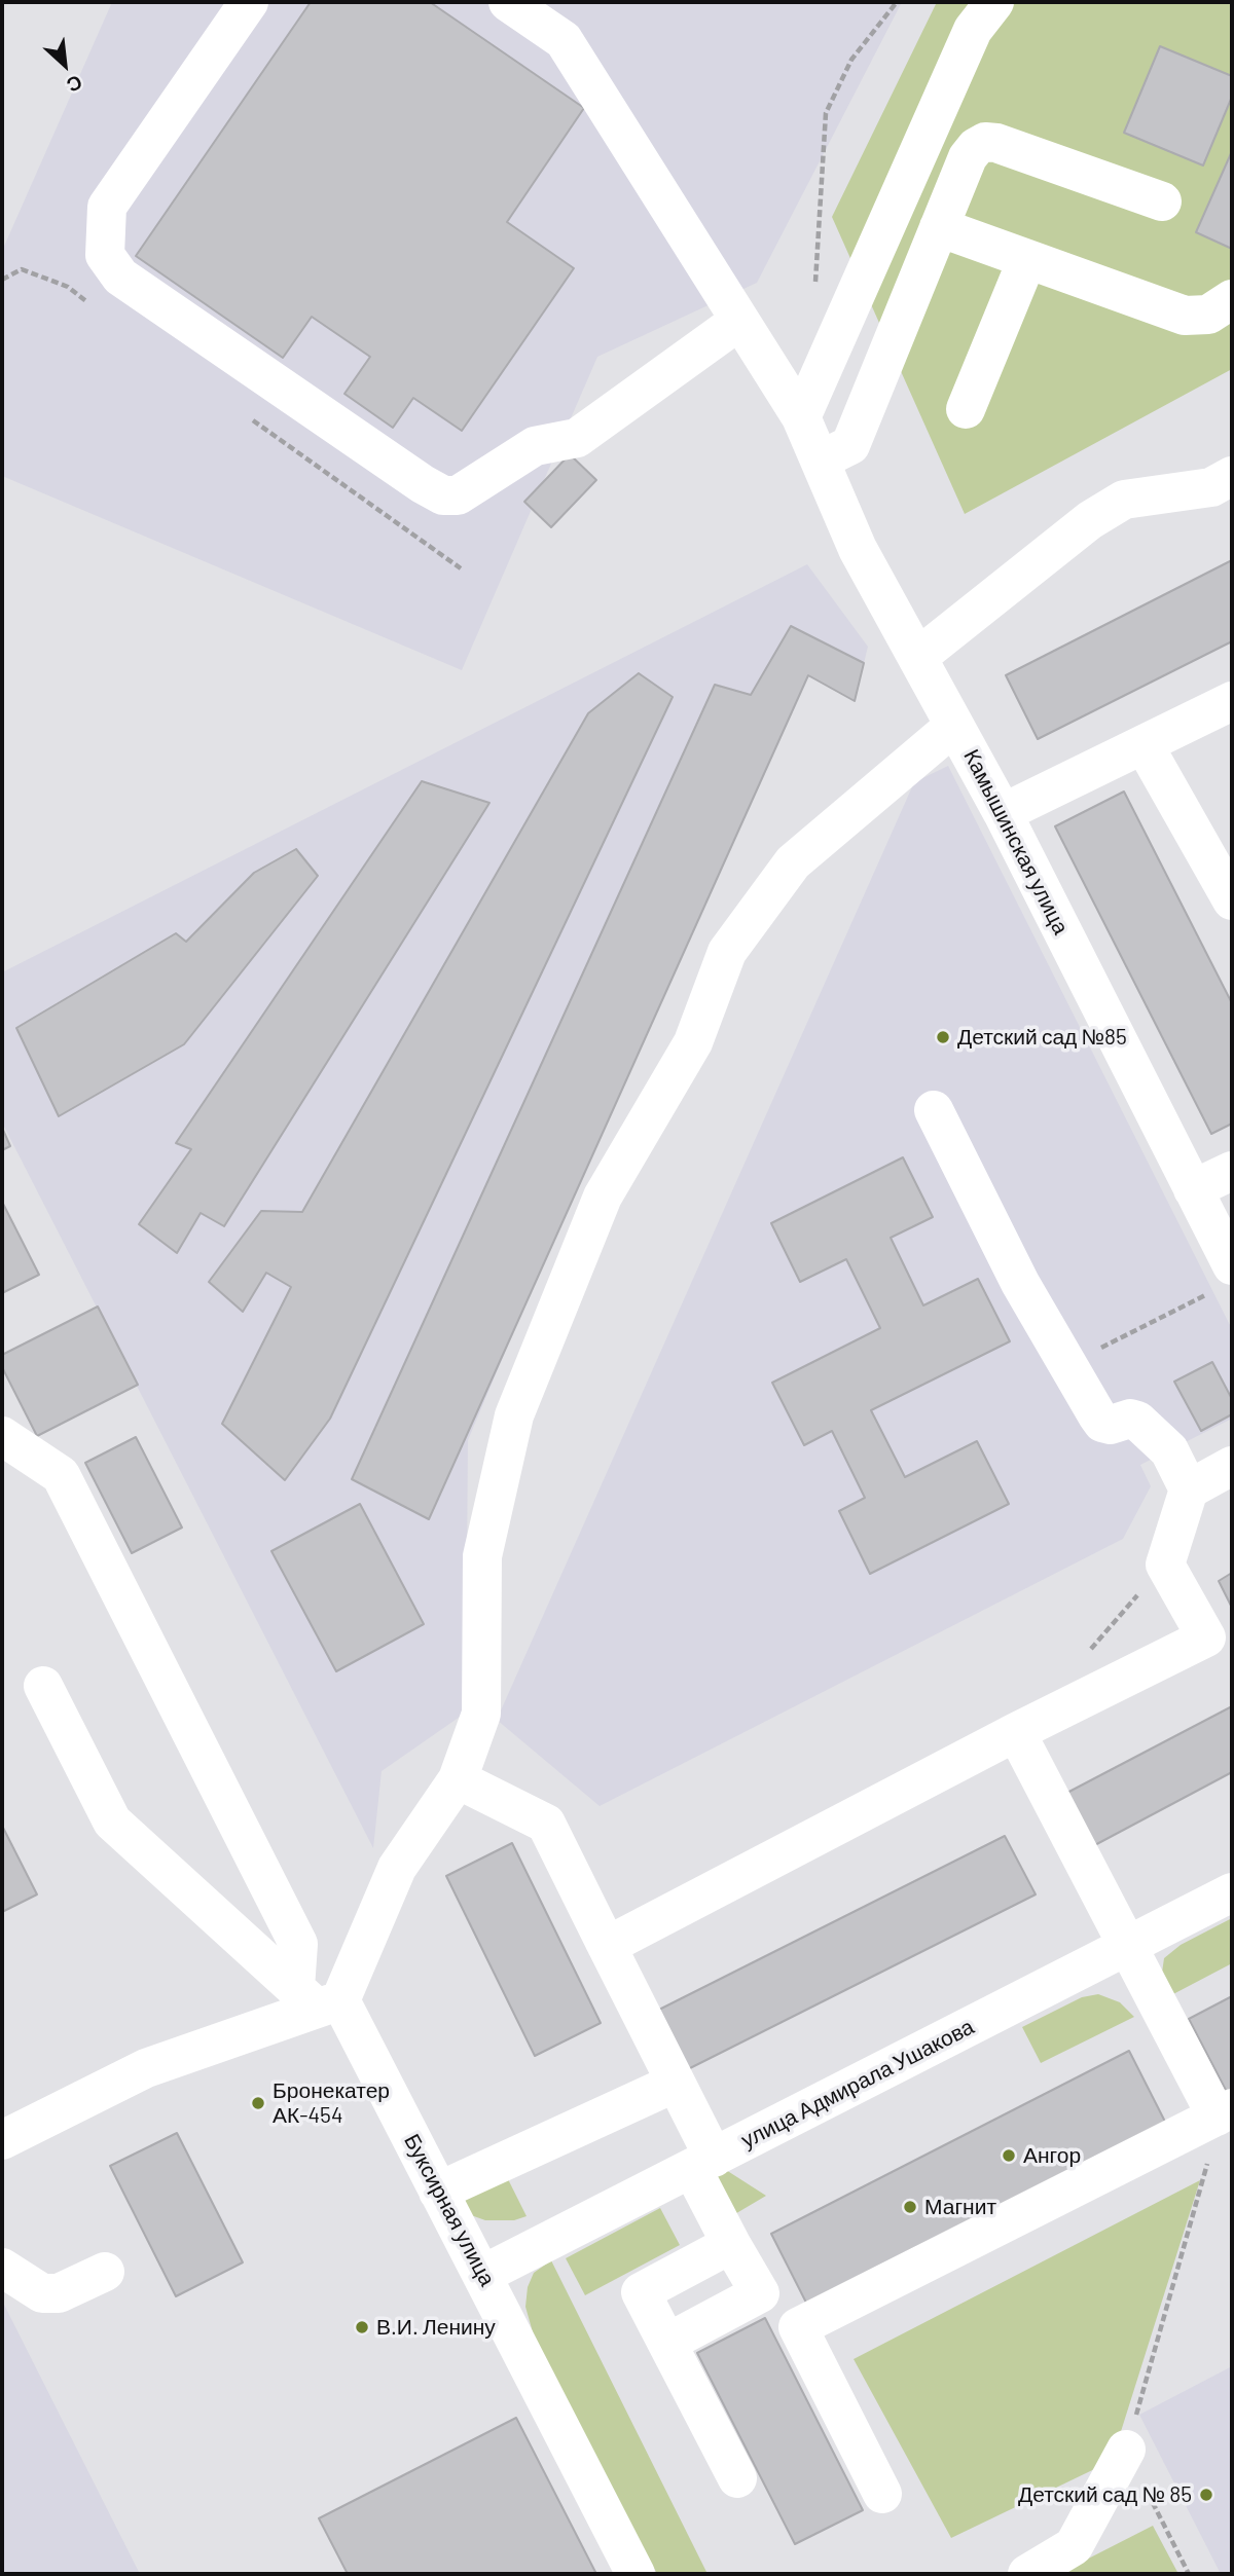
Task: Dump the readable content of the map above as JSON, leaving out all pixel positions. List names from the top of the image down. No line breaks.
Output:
{"streets":{"street":["Камышинская улица","улица Адмирала Ушакова","Буксирная улица"]},"crossings":[["улица Адмирала Ушакова","Буксирная улица"]],"places":["Детский сад №85","Бронекатер АК-454","Ангор","Магнит","В.И. Ленину","Детский сад № 85"],"north":"bottom right"}
